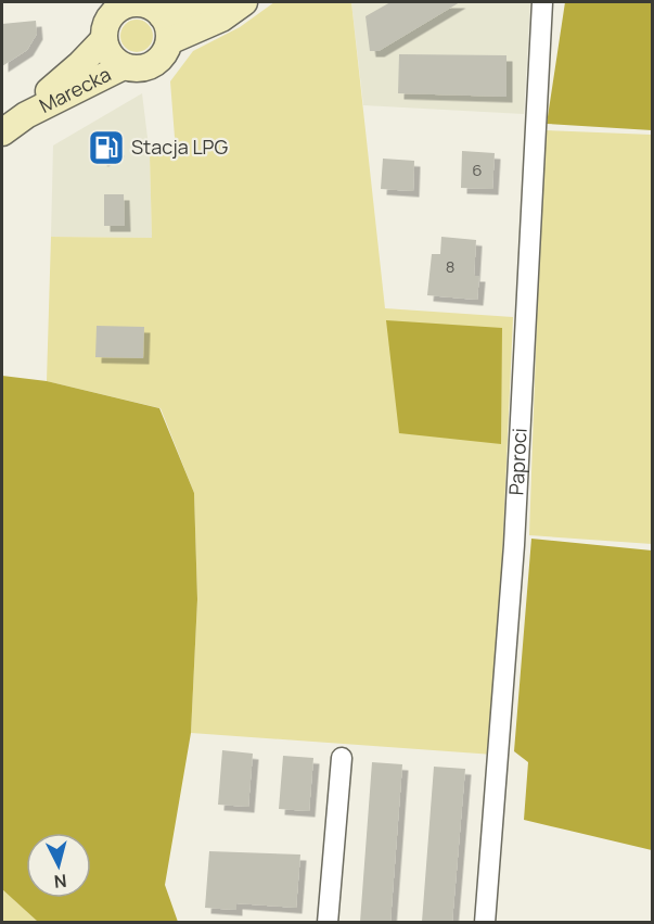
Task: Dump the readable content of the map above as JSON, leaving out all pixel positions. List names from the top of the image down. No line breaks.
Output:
{"streets":{"street":["Marecka","Paproci"]},"places":{"fuel station":["Stacja LPG"]},"house_numbers":["6","8"],"north":"bottom"}
